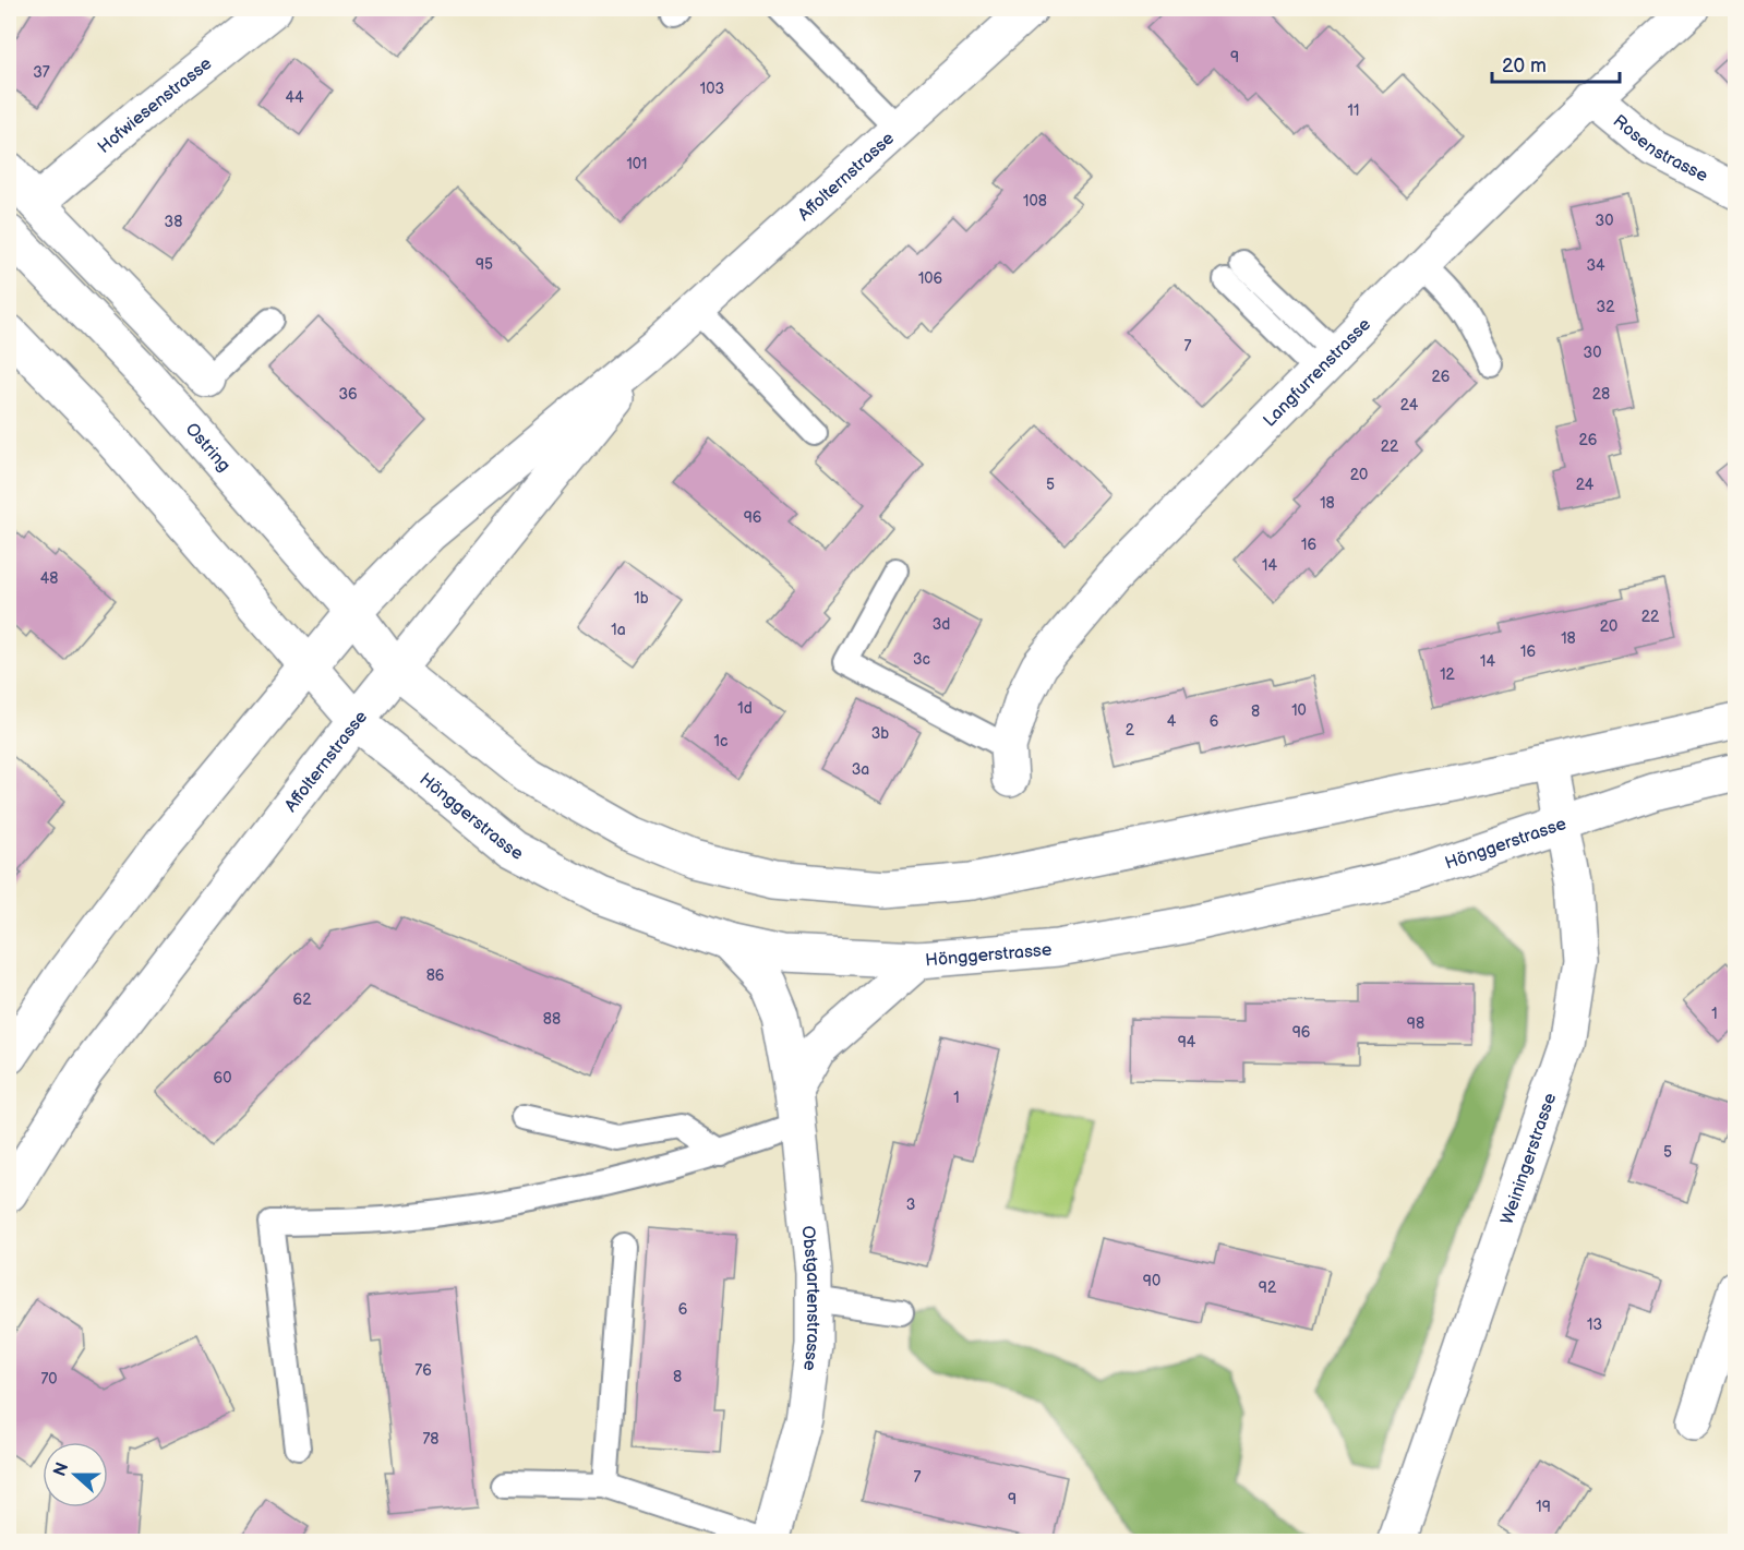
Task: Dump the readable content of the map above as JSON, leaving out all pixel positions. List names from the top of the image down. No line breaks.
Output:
{"streets":{"street":["Hofwiesenstrasse","Rosenstrasse","Affolternstrasse","Langfurrenstrasse","Ostring","Hönggerstrasse","Weiningerstrasse","Obstgartenstrasse"]},"crossings":[["Rosenstrasse","Langfurrenstrasse"],["Affolternstrasse","Ostring"],["Affolternstrasse","Hönggerstrasse"],["Hönggerstrasse","Weiningerstrasse"],["Hönggerstrasse","Obstgartenstrasse"]],"house_numbers":["9","37","103","44","11","101","108","30","38","95","34","106","32","7","30","26","36","28","24","26","22","20","5","24","18","96","16","14","48","1b","22","3d","20","1a","18","16","3c","14","12","1d","10","8","4","6","2","3b","1c","3a","86","62","1","88","98","96","94","60","1","5","3","90","92","6","13","76","8","70","78","7","9","19"],"scale_bar":"20 m","north":"left"}
